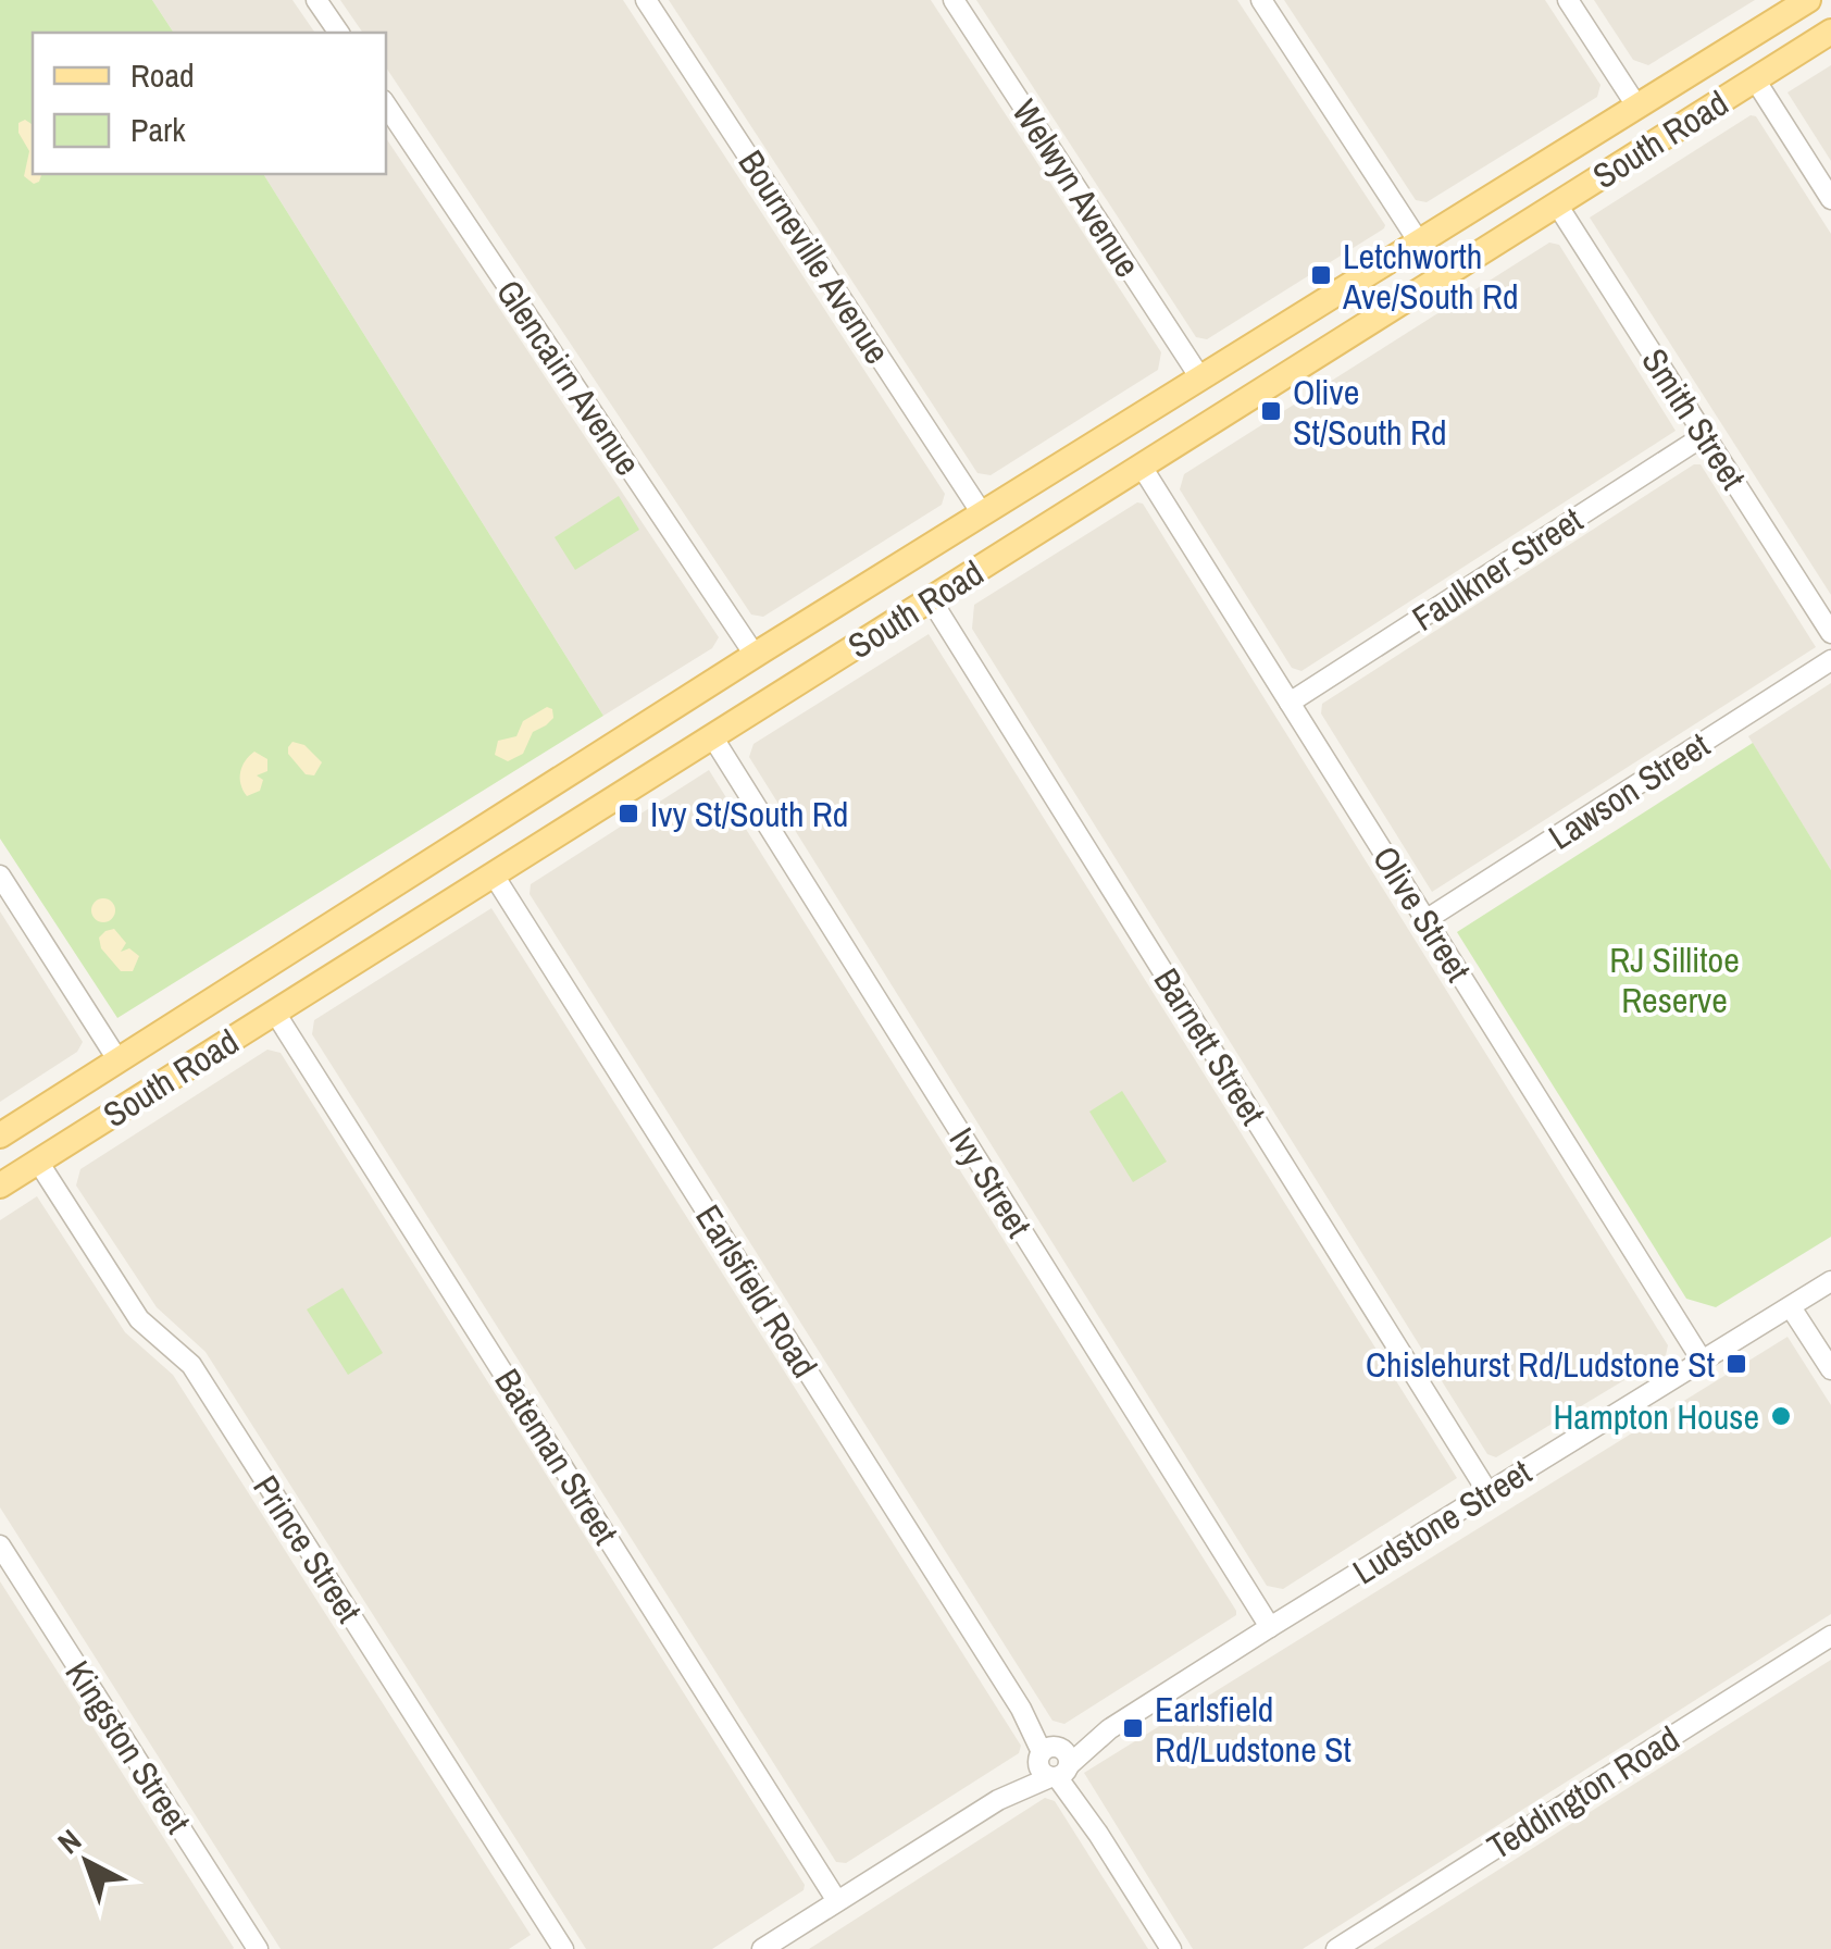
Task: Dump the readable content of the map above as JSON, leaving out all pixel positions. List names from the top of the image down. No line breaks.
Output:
{"streets":{"main road":["South Road"],"street":["Welwyn Avenue","Bourneville Avenue","Glencairn Avenue","Smith Street","Faulkner Street","Lawson Street","Olive Street","Barnett Street","Ivy Street","Earlsfield Road","Bateman Street","Ludstone Street","Prince Street","Kingston Street","Teddington Road"]},"crossings":[["South Road","Welwyn Avenue"],["South Road","Bourneville Avenue"],["South Road","Glencairn Avenue"],["South Road","Smith Street"],["South Road","Olive Street"],["South Road","Barnett Street"],["South Road","Ivy Street"],["South Road","Earlsfield Road"],["South Road","Bateman Street"],["South Road","Prince Street"],["Smith Street","Faulkner Street"],["Faulkner Street","Olive Street"],["Lawson Street","Olive Street"],["Olive Street","Ludstone Street"],["Barnett Street","Ludstone Street"],["Ivy Street","Ludstone Street"],["Earlsfield Road","Ludstone Street"],["Bateman Street","Ludstone Street"]],"parks":["RJ Sillitoe Reserve"],"places":{"transit":["Letchworth Ave/South Rd","Olive St/South Rd","Ivy St/South Rd","Chislehurst Rd/Ludstone St","Earlsfield Rd/Ludstone St"],"other":["Hampton House"]},"legend":["Road","Park"],"north":"top left"}
